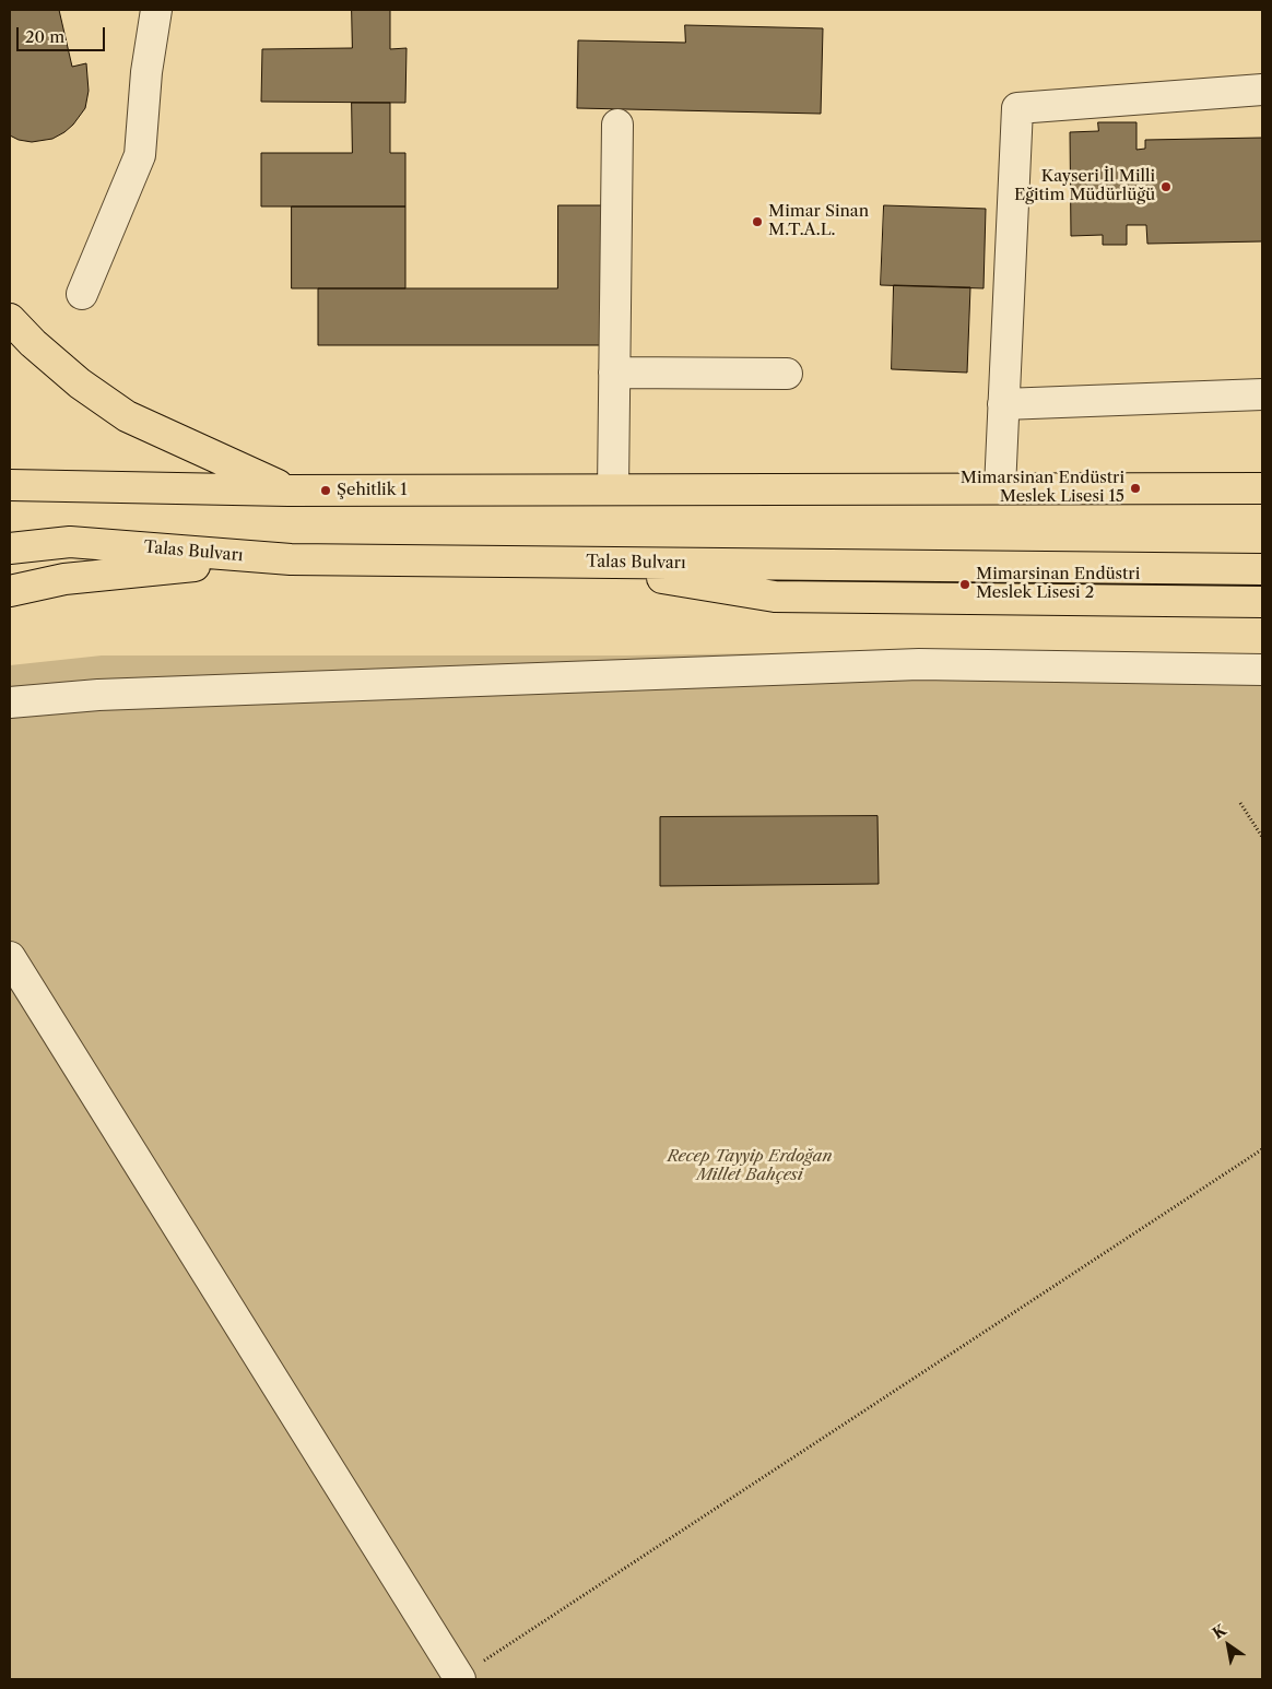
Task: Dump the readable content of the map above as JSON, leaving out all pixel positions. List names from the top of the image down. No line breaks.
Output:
{"streets":{"main road":["Talas Bulvarı"]},"parks":["Recep Tayyip Erdoğan Millet Bahçesi"],"places":["Kayseri İl Milli Eğitim Müdürlüğü","Mimar Sinan M.T.A.L.","Mimarsinan Endüstri Meslek Lisesi 15","Şehitlik 1","Mimarsinan Endüstri Meslek Lisesi 2"],"scale_bar":"20 m","north":"top left"}
